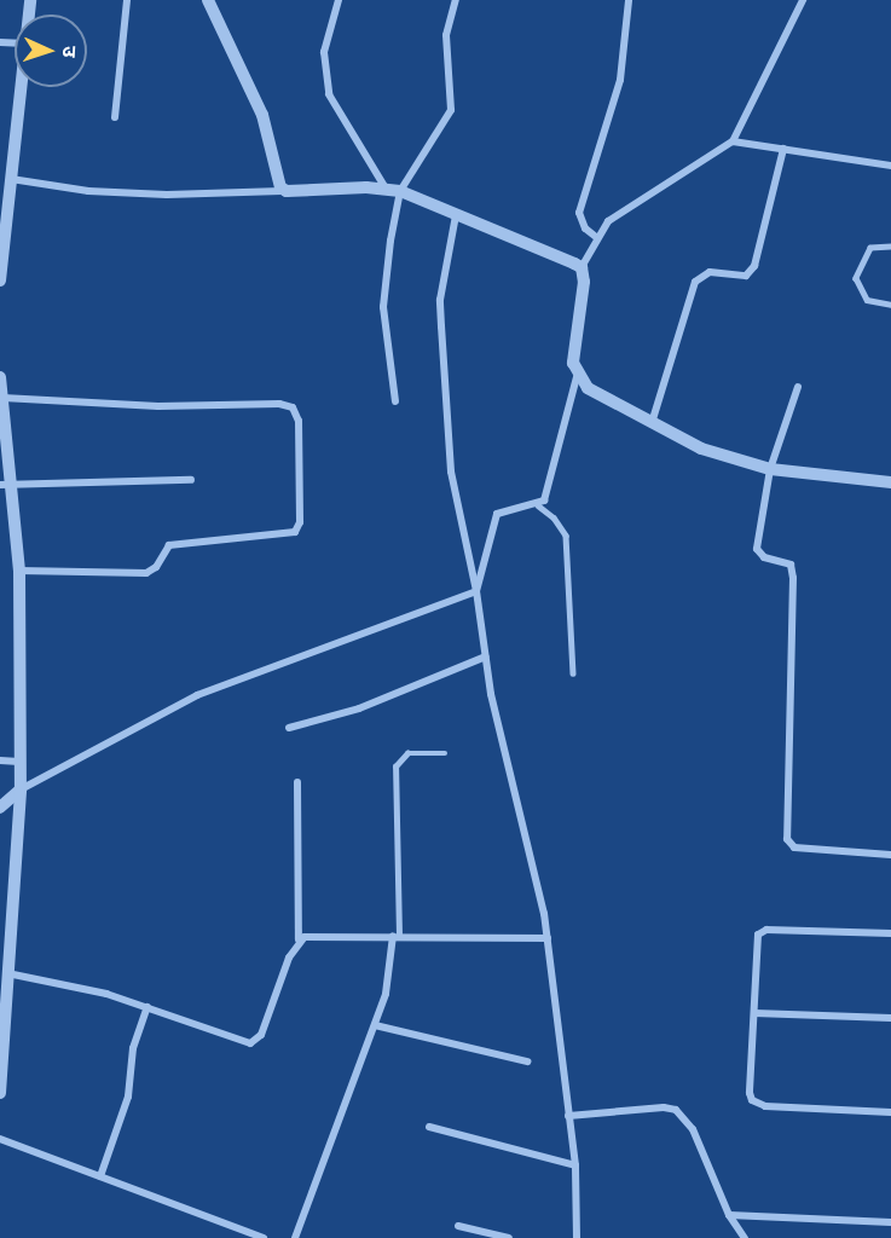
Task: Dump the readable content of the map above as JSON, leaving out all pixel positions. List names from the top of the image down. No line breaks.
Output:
{"north":"right"}
